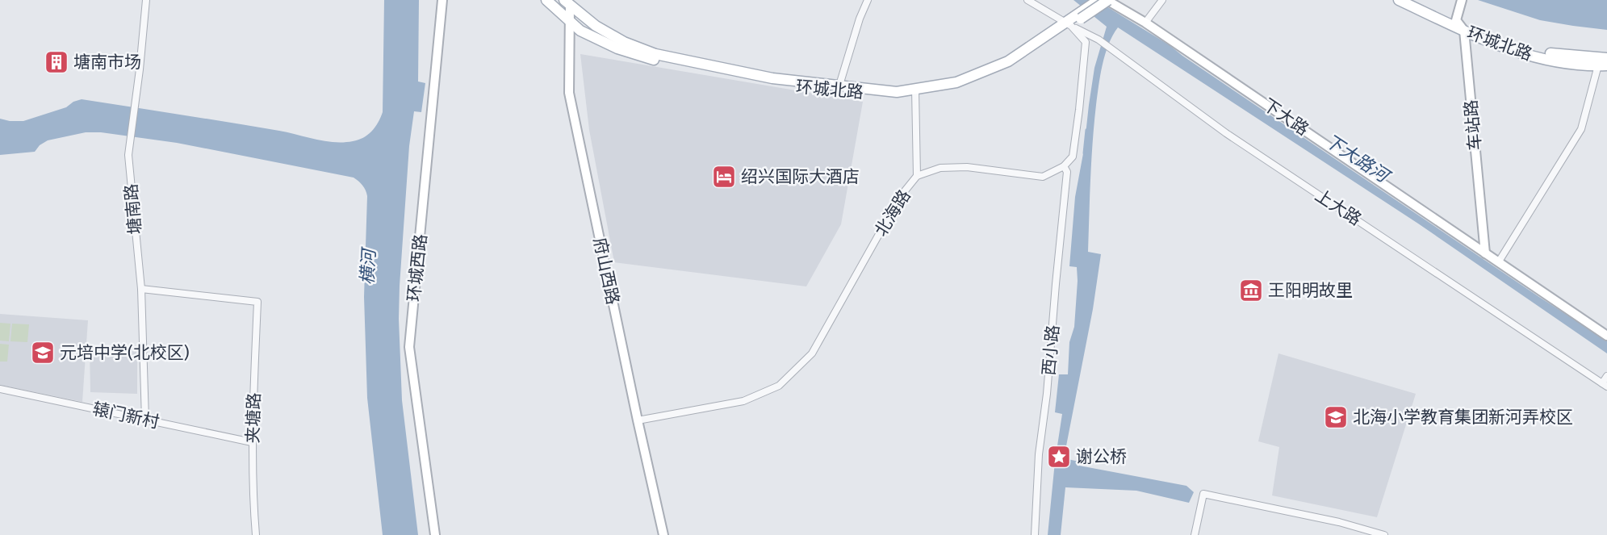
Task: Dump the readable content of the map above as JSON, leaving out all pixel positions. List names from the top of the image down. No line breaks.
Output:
{"streets":{"main road":["环城北路"],"street":["下大路","车站路","上大路","塘南路","北海路","环城西路","府山西路","西小路","辕门新村","夹塘路"]},"crossings":[["环城北路","下大路"],["环城北路","车站路"],["环城北路","上大路"],["环城北路","府山西路"],["下大路","车站路"],["塘南路","辕门新村"],["塘南路","夹塘路"],["北海路","府山西路"],["北海路","西小路"],["辕门新村","夹塘路"]],"water":["下大路河","横河"],"places":{"building":["塘南市场"],"hotel":["绍兴国际大酒店"],"museum":["王阳明故里"],"school or university":["元培中学(北校区)","北海小学教育集团新河弄校区"],"place":["谢公桥"]}}
